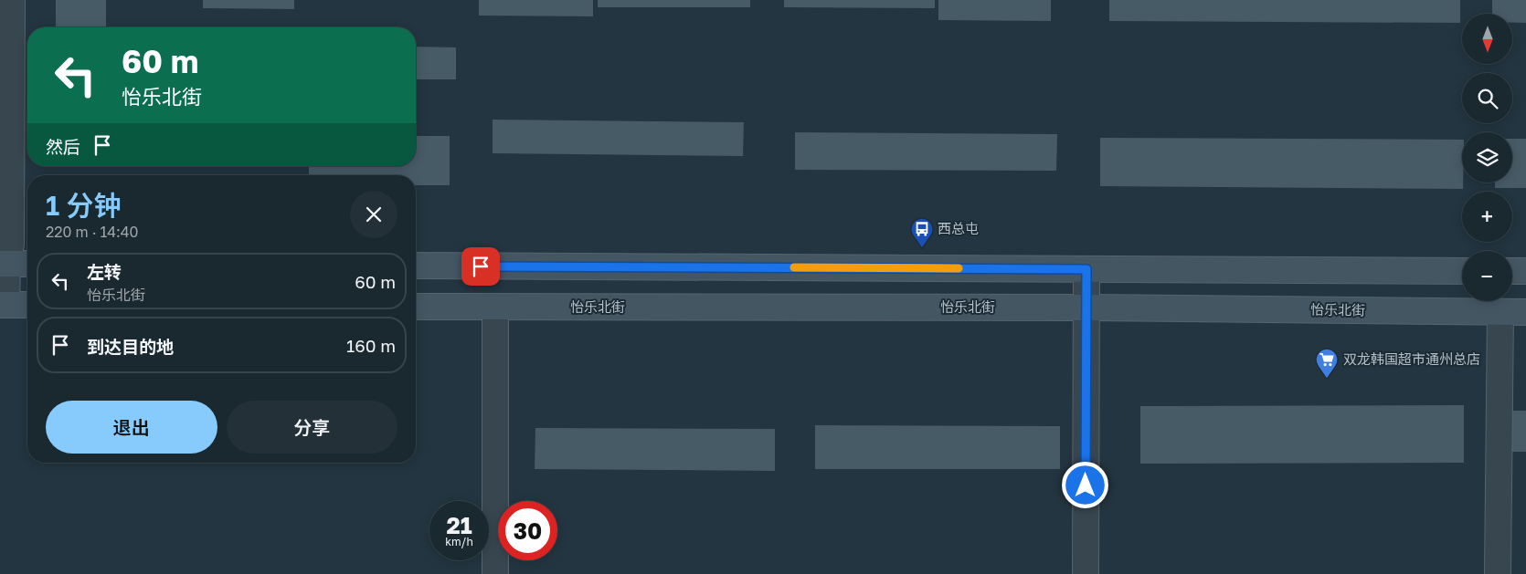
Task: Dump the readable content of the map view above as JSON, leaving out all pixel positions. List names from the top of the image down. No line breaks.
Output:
{"streets":{"main road":["怡乐北街"]},"places":{"bus stop":["西总屯"],"supermarket":["双龙韩国超市通州总店"]},"north":"bottom","page":{"map_buttons":["+","−"],"turn":["60 m","怡乐北街"],"then":"然后","heading":["1 分钟","220 m · 14:40"],"list":[{"name":"左转","note":"怡乐北街","value":"60 m"},{"name":"到达目的地","value":"160 m"}],"buttons":["退出","分享"],"speed":"21 km/h","limit":"30"}}
